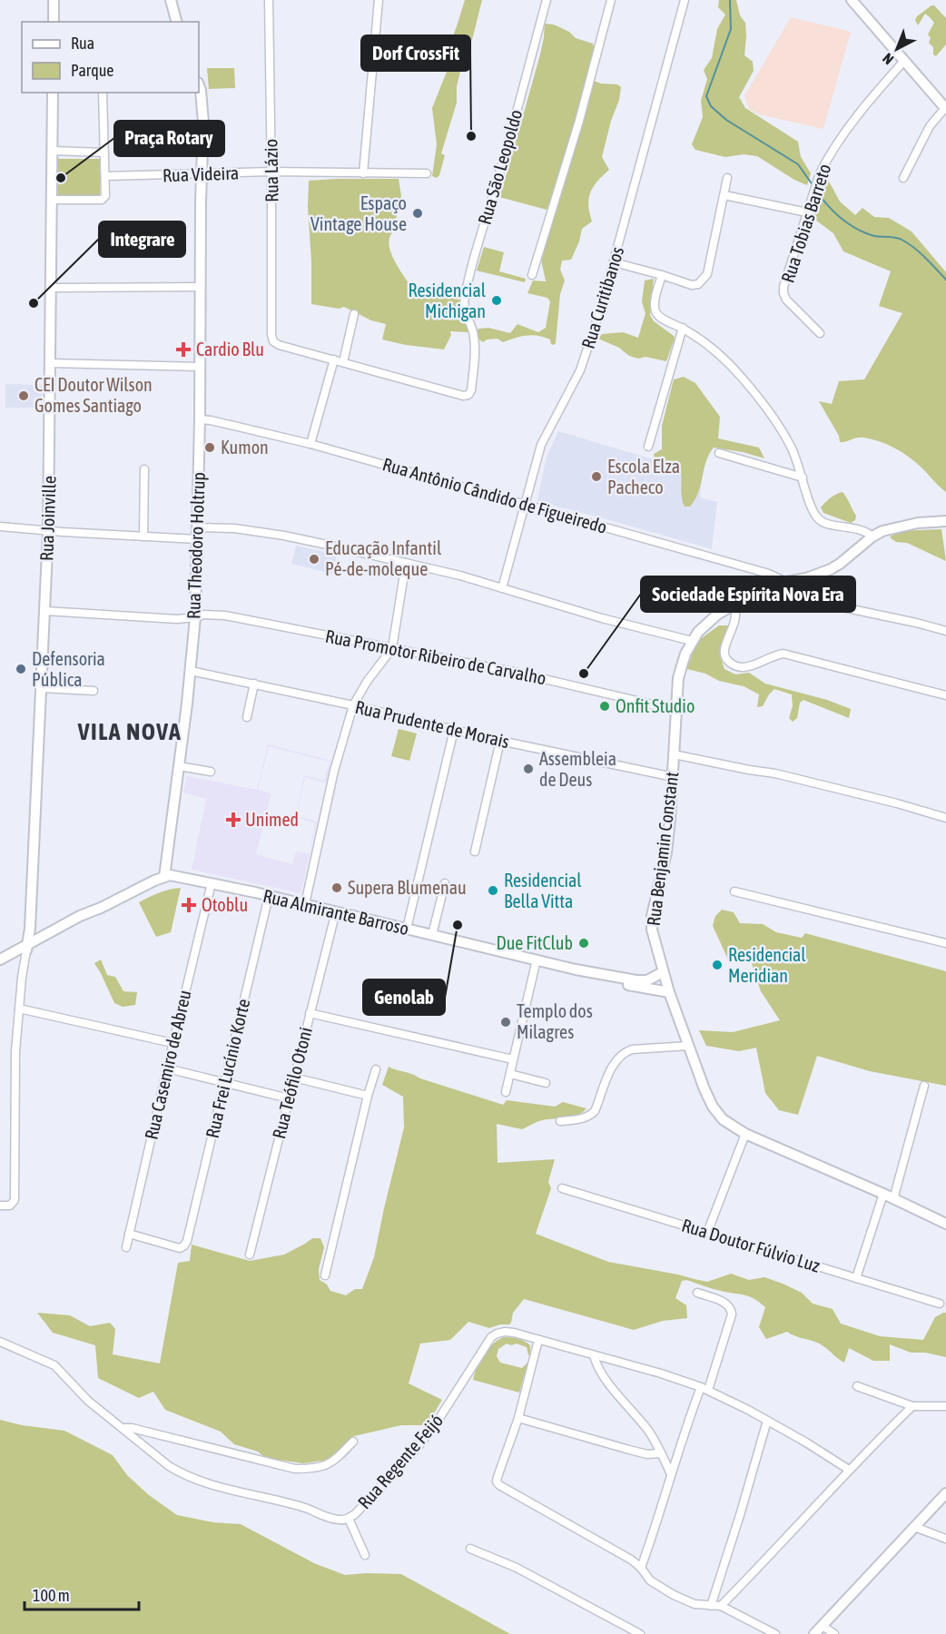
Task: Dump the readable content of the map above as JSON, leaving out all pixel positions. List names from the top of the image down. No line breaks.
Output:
{"streets":{"main road":["Rua Joinville","Rua Theodoro Holtrup","Rua Benjamin Constant","Rua Almirante Barroso"],"street":["Rua São Leopoldo","Rua Lázio","Rua Videira","Rua Tobias Barreto","Rua Curitibanos","Rua Antônio Cândido de Figueiredo","Rua Promotor Ribeiro de Carvalho","Rua Prudente de Morais","Rua Casemiro de Abreu","Rua Frei Lucínio Korte","Rua Teófilo Otoni","Rua Doutor Fúlvio Luz","Rua Regente Feijó"]},"crossings":[["Rua Lázio","Rua Videira"],["Rua Videira","Rua Theodoro Holtrup"],["Rua Curitibanos","Rua Antônio Cândido de Figueiredo"],["Rua Antônio Cândido de Figueiredo","Rua Theodoro Holtrup"],["Rua Antônio Cândido de Figueiredo","Rua Benjamin Constant"],["Rua Joinville","Rua Promotor Ribeiro de Carvalho"],["Rua Theodoro Holtrup","Rua Promotor Ribeiro de Carvalho"],["Rua Theodoro Holtrup","Rua Prudente de Morais"],["Rua Theodoro Holtrup","Rua Almirante Barroso"],["Rua Promotor Ribeiro de Carvalho","Rua Benjamin Constant"],["Rua Prudente de Morais","Rua Benjamin Constant"],["Rua Benjamin Constant","Rua Almirante Barroso"],["Rua Almirante Barroso","Rua Casemiro de Abreu"],["Rua Almirante Barroso","Rua Frei Lucínio Korte"],["Rua Almirante Barroso","Rua Teófilo Otoni"],["Rua Casemiro de Abreu","Rua Frei Lucínio Korte"]],"districts":["VILA NOVA"],"places":{"other":["Dorf CrossFit","Praça Rotary","Espaço Vintage House","Residencial Michigan","Integrare","CEI Doutor Wilson Gomes Santiago","Kumon","Escola Elza Pacheco","Educação Infantil Pé-de-moleque","Defensoria Pública","Sociedade Espírita Nova Era","Onfit Studio","Assembleia de Deus","Supera Blumenau","Residencial Bella Vitta","Genolab","Due FitClub","Residencial Meridian","Templo dos Milagres"],"health":["Cardio Blu","Unimed","Otoblu"]},"legend":["Rua","Parque"],"scale_bar":"100 m","north":"bottom left"}
